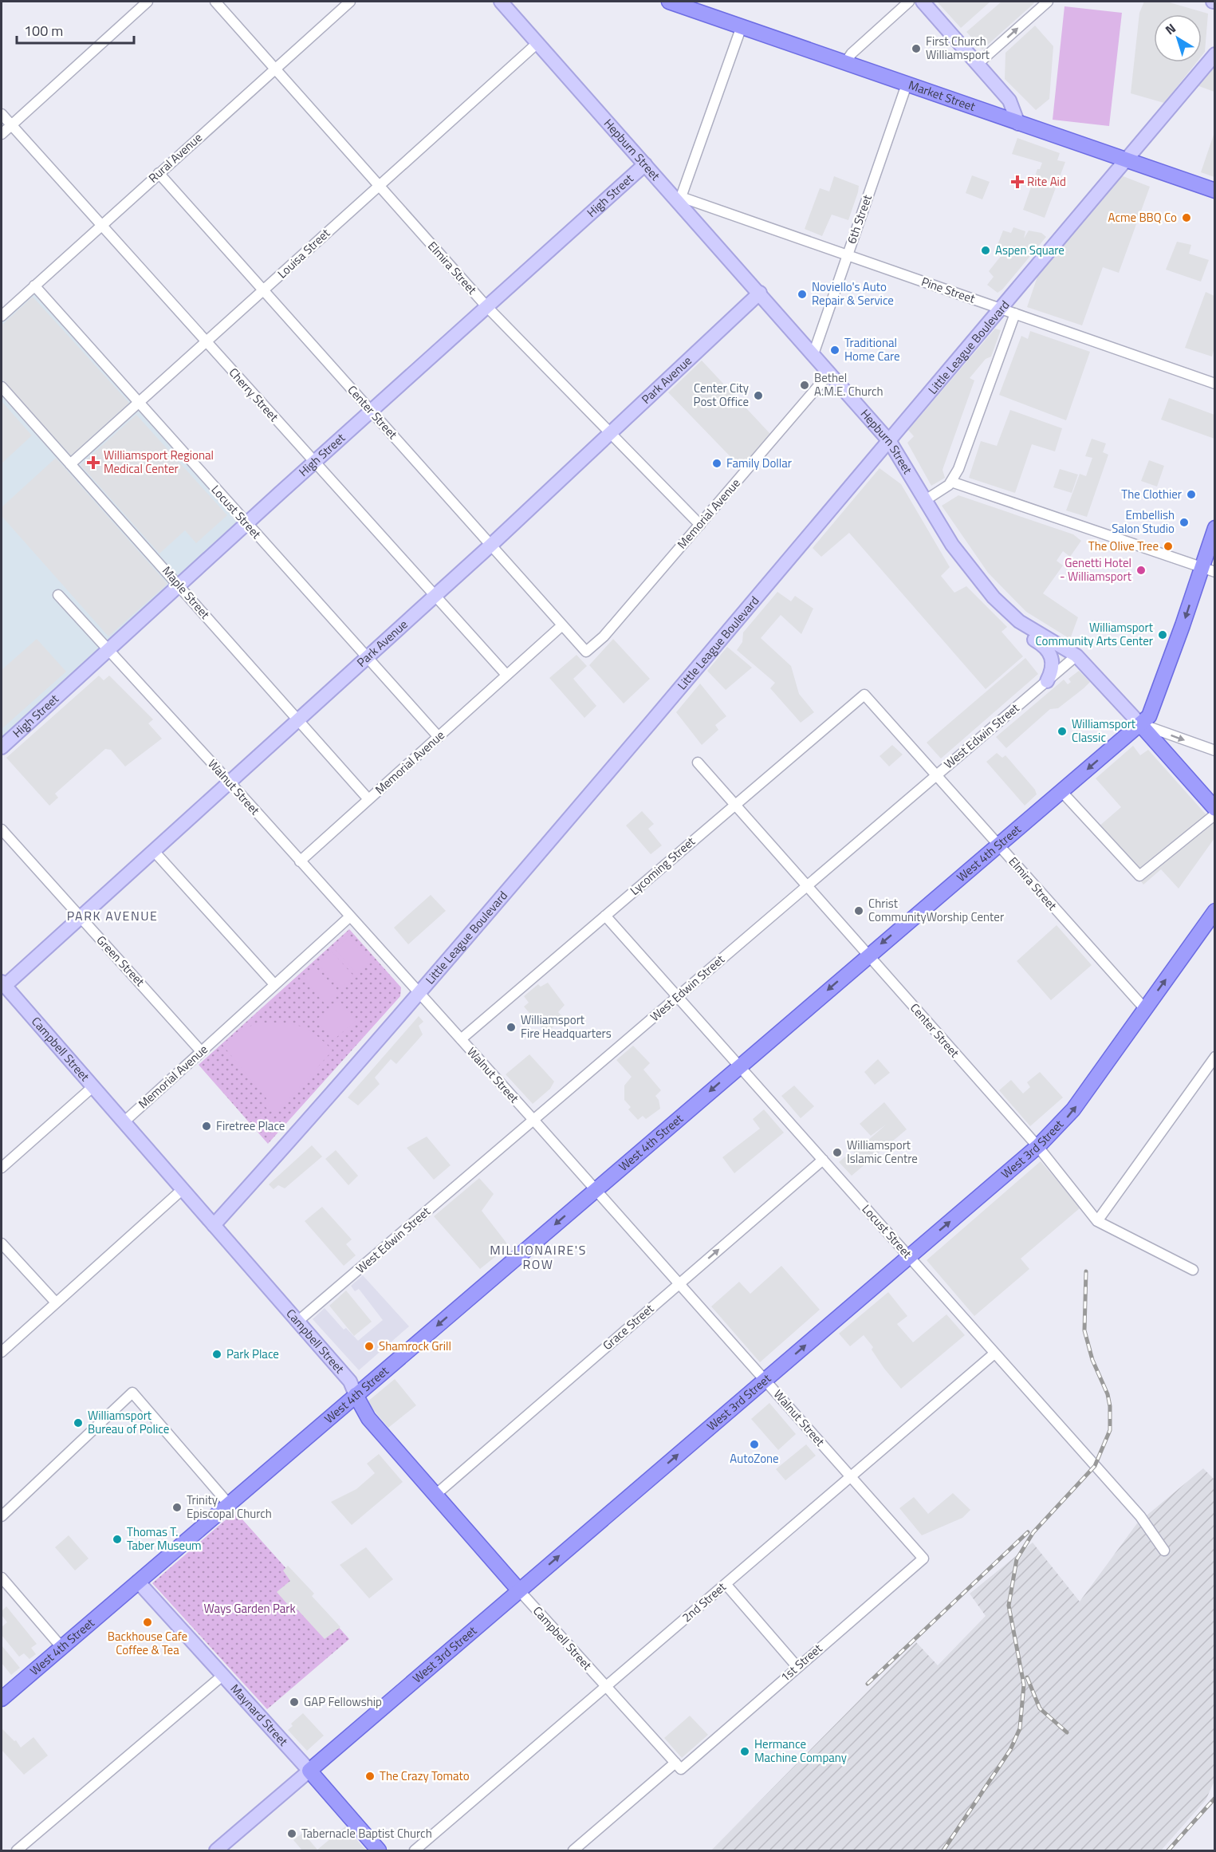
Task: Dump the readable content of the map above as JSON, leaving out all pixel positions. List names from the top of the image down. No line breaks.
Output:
{"streets":{"main road":["Market Street","Hepburn Street","West 4th Street","Campbell Street","West 3rd Street","Maynard Street"],"street":["Rural Avenue","High Street","6th Street","Louisa Street","Elmira Street","Pine Street","Little League Boulevard","Park Avenue","Cherry Street","Center Street","Locust Street","Memorial Avenue","Maple Street","West Edwin Street","Walnut Street","Lycoming Street","Green Street","Grace Street","2nd Street","1st Street"]},"crossings":[["Market Street","6th Street"],["Market Street","Little League Boulevard"],["Hepburn Street","High Street"],["Hepburn Street","6th Street"],["Hepburn Street","Louisa Street"],["Hepburn Street","Pine Street"],["Hepburn Street","Little League Boulevard"],["Hepburn Street","Park Avenue"],["Hepburn Street","Memorial Avenue"],["Hepburn Street","West Edwin Street"],["Hepburn Street","West 4th Street"],["Rural Avenue","Elmira Street"],["Rural Avenue","Cherry Street"],["Rural Avenue","Center Street"],["Rural Avenue","Locust Street"],["High Street","Elmira Street"],["High Street","Cherry Street"],["High Street","Center Street"],["High Street","Locust Street"],["High Street","Maple Street"],["High Street","Walnut Street"],["6th Street","Pine Street"],["Louisa Street","Elmira Street"],["Louisa Street","Cherry Street"],["Louisa Street","Center Street"],["Louisa Street","Locust Street"],["Louisa Street","Maple Street"],["Elmira Street","Park Avenue"],["Elmira Street","Memorial Avenue"],["Elmira Street","West Edwin Street"],["Elmira Street","West 4th Street"],["Elmira Street","Lycoming Street"],["Elmira Street","West 3rd Street"],["Pine Street","Little League Boulevard"],["Little League Boulevard","Walnut Street"],["Little League Boulevard","Campbell Street"],["Park Avenue","Cherry Street"],["Park Avenue","Center Street"],["Park Avenue","Locust Street"],["Park Avenue","Maple Street"],["Park Avenue","Walnut Street"],["Park Avenue","Green Street"],["Park Avenue","Campbell Street"],["Cherry Street","Memorial Avenue"],["Center Street","Memorial Avenue"],["Center Street","West Edwin Street"],["Center Street","West 4th Street"],["Center Street","Lycoming Street"],["Center Street","West 3rd Street"],["Locust Street","Memorial Avenue"],["Locust Street","West Edwin Street"],["Locust Street","West 4th Street"],["Locust Street","Lycoming Street"],["Locust Street","West 3rd Street"],["Locust Street","Grace Street"],["Locust Street","2nd Street"],["Memorial Avenue","Maple Street"],["Memorial Avenue","Walnut Street"],["Memorial Avenue","Green Street"],["Memorial Avenue","Campbell Street"],["West Edwin Street","Walnut Street"],["West Edwin Street","Campbell Street"],["Walnut Street","West 4th Street"],["Walnut Street","Lycoming Street"],["Walnut Street","West 3rd Street"],["Walnut Street","Grace Street"],["Walnut Street","2nd Street"],["Walnut Street","1st Street"],["West 4th Street","Campbell Street"],["West 4th Street","Maynard Street"],["Campbell Street","West 3rd Street"],["Campbell Street","Grace Street"],["Campbell Street","2nd Street"],["Campbell Street","1st Street"],["West 3rd Street","Maynard Street"]],"one_way":["West 4th Street","West 3rd Street","Grace Street"],"districts":["PARK AVENUE","MILLIONAIRE'S ROW"],"parks":["Ways Garden Park"],"places":{"other":["First Church Williamsport","Acme BBQ Co","Aspen Square","Noviello's Auto Repair & Service","Traditional Home Care","Bethel A.M.E. Church","Center City Post Office","Family Dollar","The Clothier","Embellish Salon Studio","The Olive Tree","Genetti Hotel - Williamsport","Williamsport Community Arts Center","Williamsport Classic","Christ CommunityWorship Center","Williamsport Fire Headquarters","Firetree Place","Williamsport Islamic Centre","Shamrock Grill","Park Place","Williamsport Bureau of Police","AutoZone","Trinity Episcopal Church","Thomas T. Taber Museum","Backhouse Cafe Coffee & Tea","GAP Fellowship","Hermance Machine Company","The Crazy Tomato","Tabernacle Baptist Church"],"health":["Rite Aid","Williamsport Regional Medical Center"]},"scale_bar":"100 m","north":"top left"}
